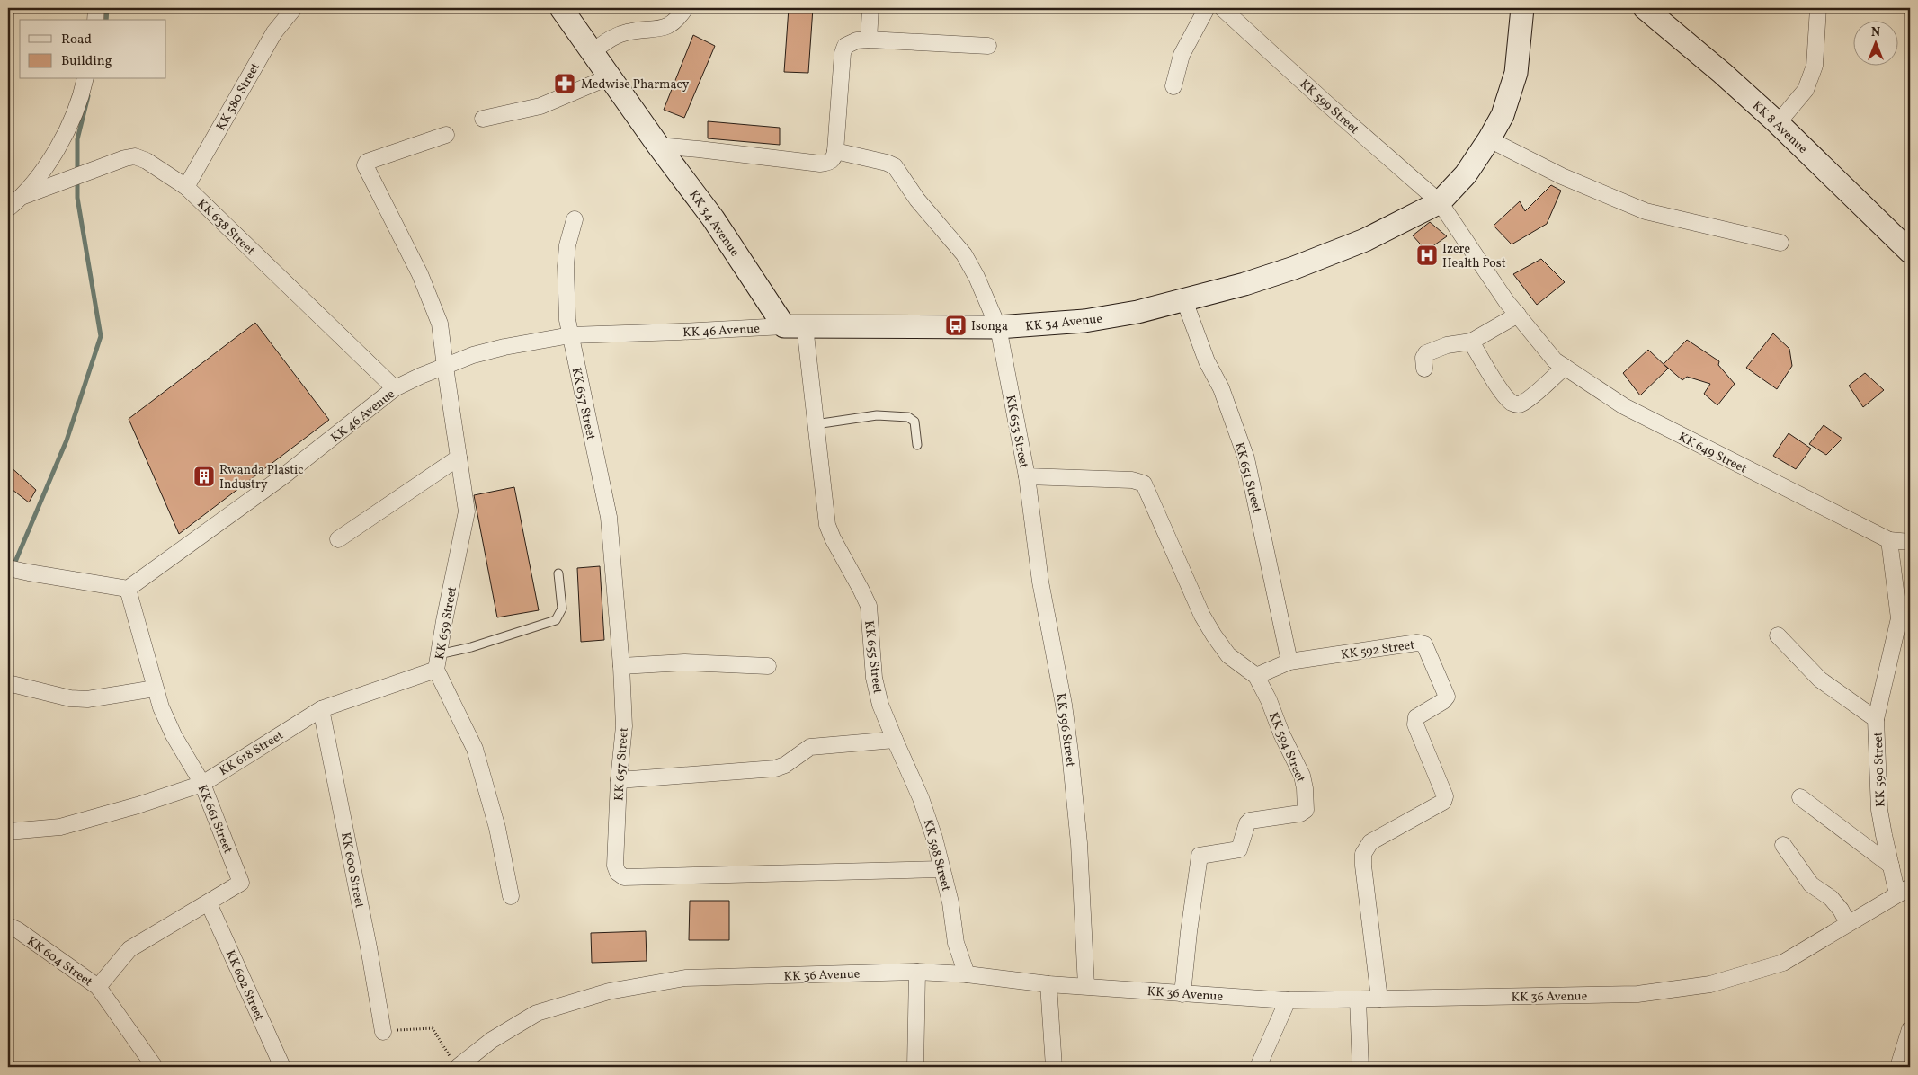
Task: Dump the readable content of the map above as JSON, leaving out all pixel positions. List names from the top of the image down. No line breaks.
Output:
{"streets":{"main road":["KK 8 Avenue","KK 34 Avenue"],"street":["KK 580 Street","KK 599 Street","KK 638 Street","KK 46 Avenue","KK 657 Street","KK 653 Street","KK 649 Street","KK 651 Street","KK 659 Street","KK 592 Street","KK 655 Street","KK 596 Street","KK 594 Street","KK 618 Street","KK 590 Street","KK 661 Street","KK 598 Street","KK 600 Street","KK 604 Street","KK 36 Avenue","KK 602 Street"]},"crossings":[["KK 580 Street","KK 638 Street"],["KK 599 Street","KK 34 Avenue"],["KK 599 Street","KK 649 Street"],["KK 34 Avenue","KK 46 Avenue"],["KK 34 Avenue","KK 653 Street"],["KK 34 Avenue","KK 649 Street"],["KK 34 Avenue","KK 651 Street"],["KK 34 Avenue","KK 655 Street"],["KK 638 Street","KK 46 Avenue"],["KK 46 Avenue","KK 657 Street"],["KK 46 Avenue","KK 659 Street"],["KK 46 Avenue","KK 655 Street"],["KK 46 Avenue","KK 661 Street"],["KK 657 Street","KK 598 Street"],["KK 653 Street","KK 596 Street"],["KK 653 Street","KK 594 Street"],["KK 651 Street","KK 592 Street"],["KK 659 Street","KK 618 Street"],["KK 592 Street","KK 594 Street"],["KK 592 Street","KK 36 Avenue"],["KK 655 Street","KK 598 Street"],["KK 596 Street","KK 36 Avenue"],["KK 594 Street","KK 36 Avenue"],["KK 618 Street","KK 661 Street"],["KK 618 Street","KK 600 Street"],["KK 590 Street","KK 36 Avenue"],["KK 661 Street","KK 604 Street"],["KK 661 Street","KK 602 Street"],["KK 598 Street","KK 36 Avenue"]],"places":{"pharmacy":["Medwise Pharmacy"],"hospital":["Izere Health Post"],"bus stop":["Isonga"],"building":["Rwanda Plastic Industry"]},"legend":["Road","Building"],"north":"top"}
